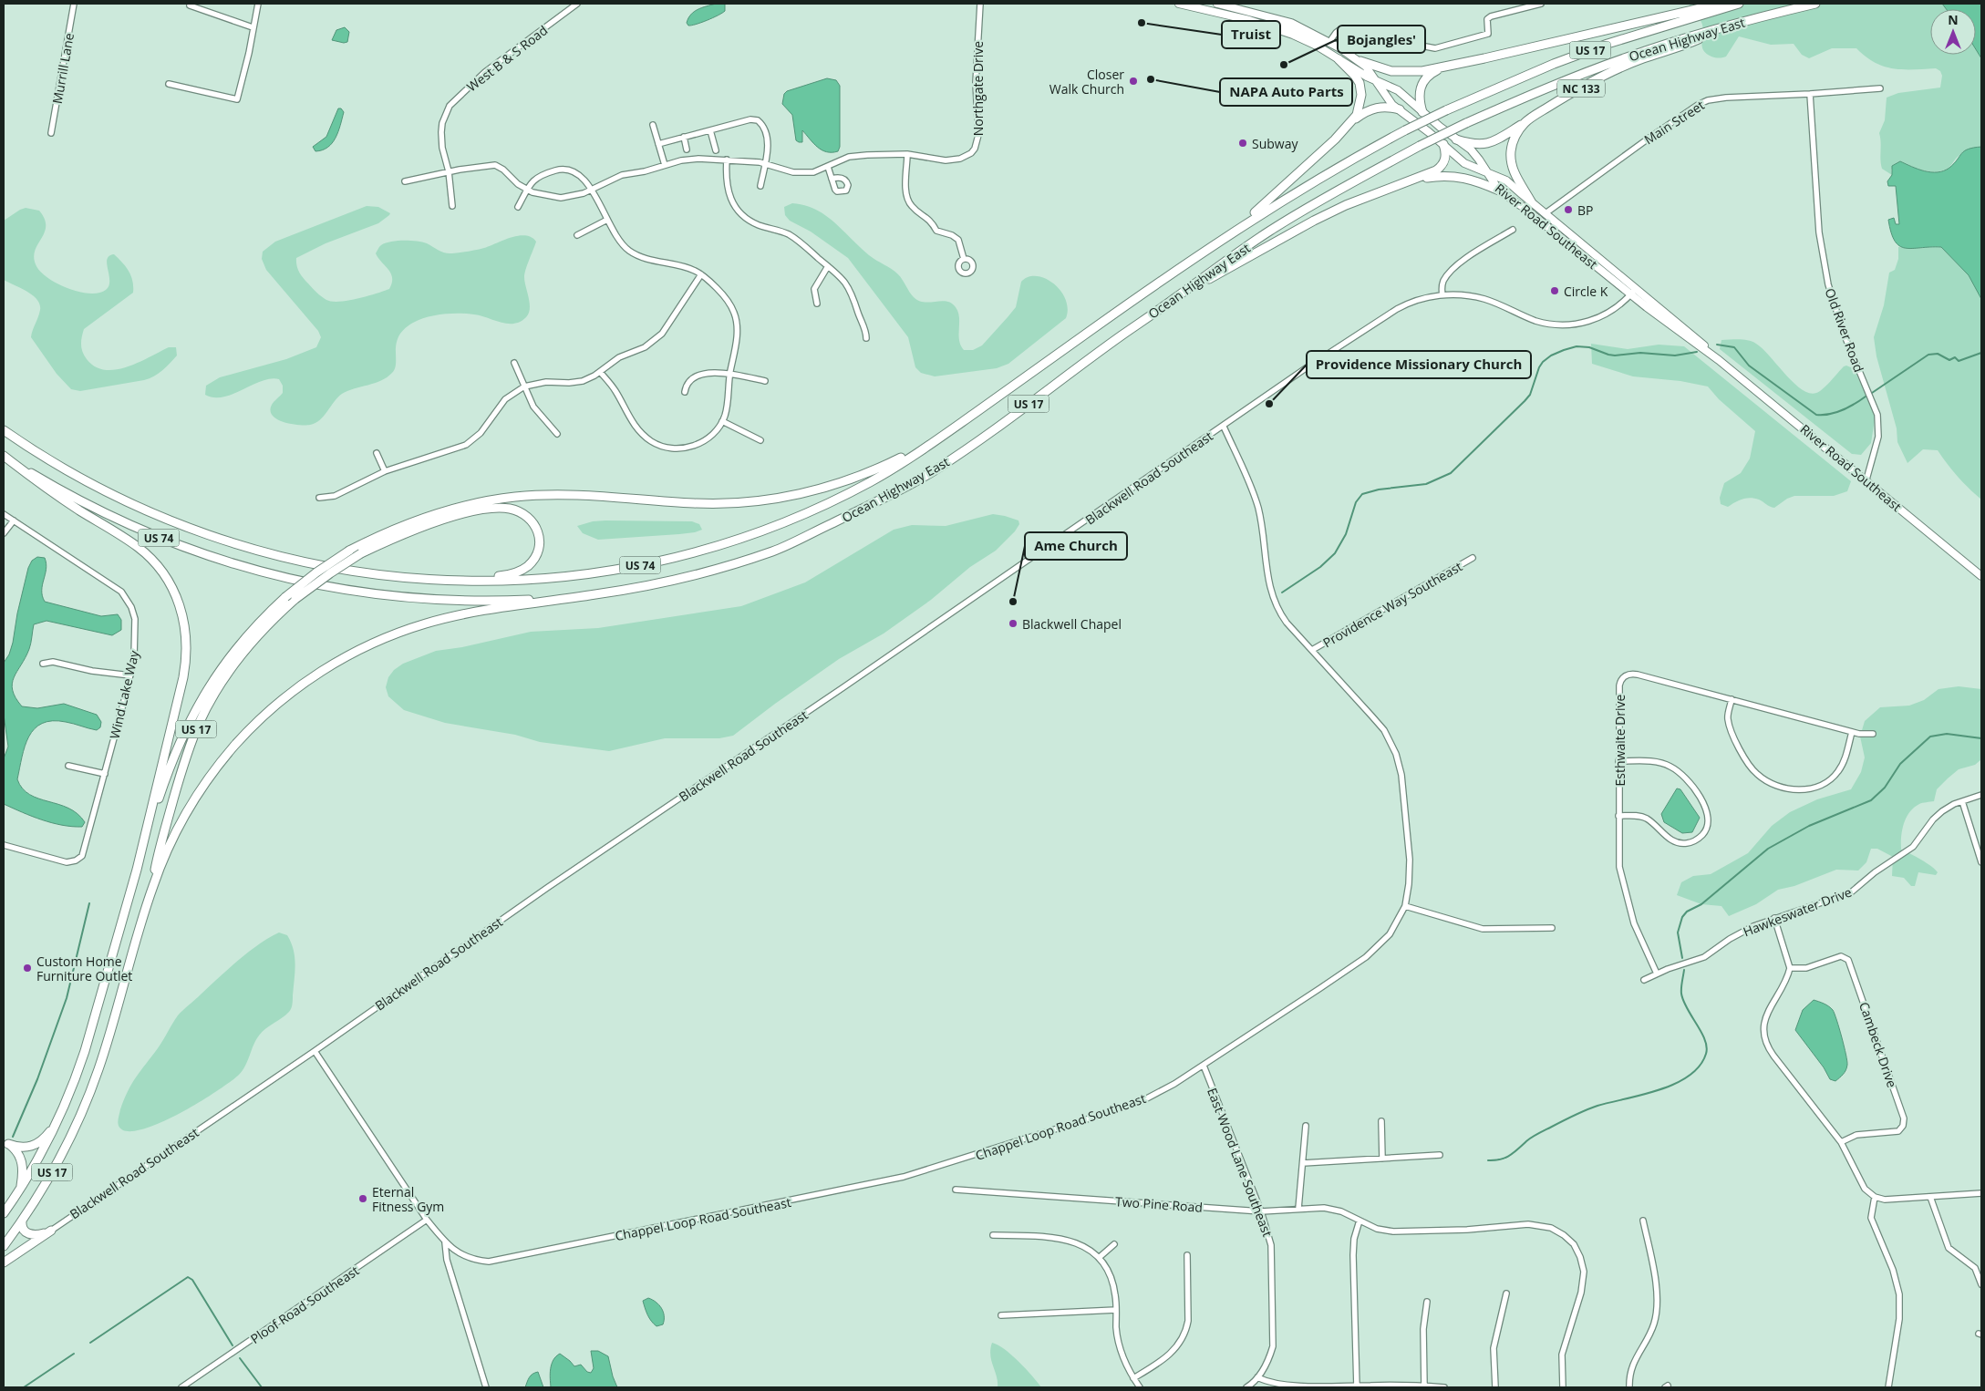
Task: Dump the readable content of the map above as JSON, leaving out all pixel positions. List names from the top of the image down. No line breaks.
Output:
{"streets":{"highway":["Ocean Highway East","US 17","NC 133","US 74"],"main road":["River Road Southeast"],"street":["West B & S Road","Murrill Lane","Northgate Drive","Main Street","Old River Road","Blackwell Road Southeast","Providence Way Southeast","Wind Lake Way","Esthwaite Drive","Hawkeswater Drive","Cambeck Drive","Chappel Loop Road Southeast","East Wood Lane Southeast","Two Pine Road","Ploof Road Southeast"]},"crossings":[["Ocean Highway East","US 17"],["Ocean Highway East","NC 133"],["Ocean Highway East","US 74"],["US 17","US 74"],["West B & S Road","Northgate Drive"],["NC 133","River Road Southeast"],["Main Street","River Road Southeast"],["Main Street","Old River Road"],["River Road Southeast","Old River Road"],["River Road Southeast","Blackwell Road Southeast"],["Blackwell Road Southeast","Chappel Loop Road Southeast"],["Providence Way Southeast","Chappel Loop Road Southeast"],["Esthwaite Drive","Hawkeswater Drive"],["Chappel Loop Road Southeast","East Wood Lane Southeast"],["Chappel Loop Road Southeast","Ploof Road Southeast"],["East Wood Lane Southeast","Two Pine Road"]],"places":["Truist","Bojangles'","NAPA Auto Parts","Closer Walk Church","Subway","BP","Circle K","Providence Missionary Church","Ame Church","Blackwell Chapel","Custom Home Furniture Outlet","Eternal Fitness Gym"],"north":"top"}
